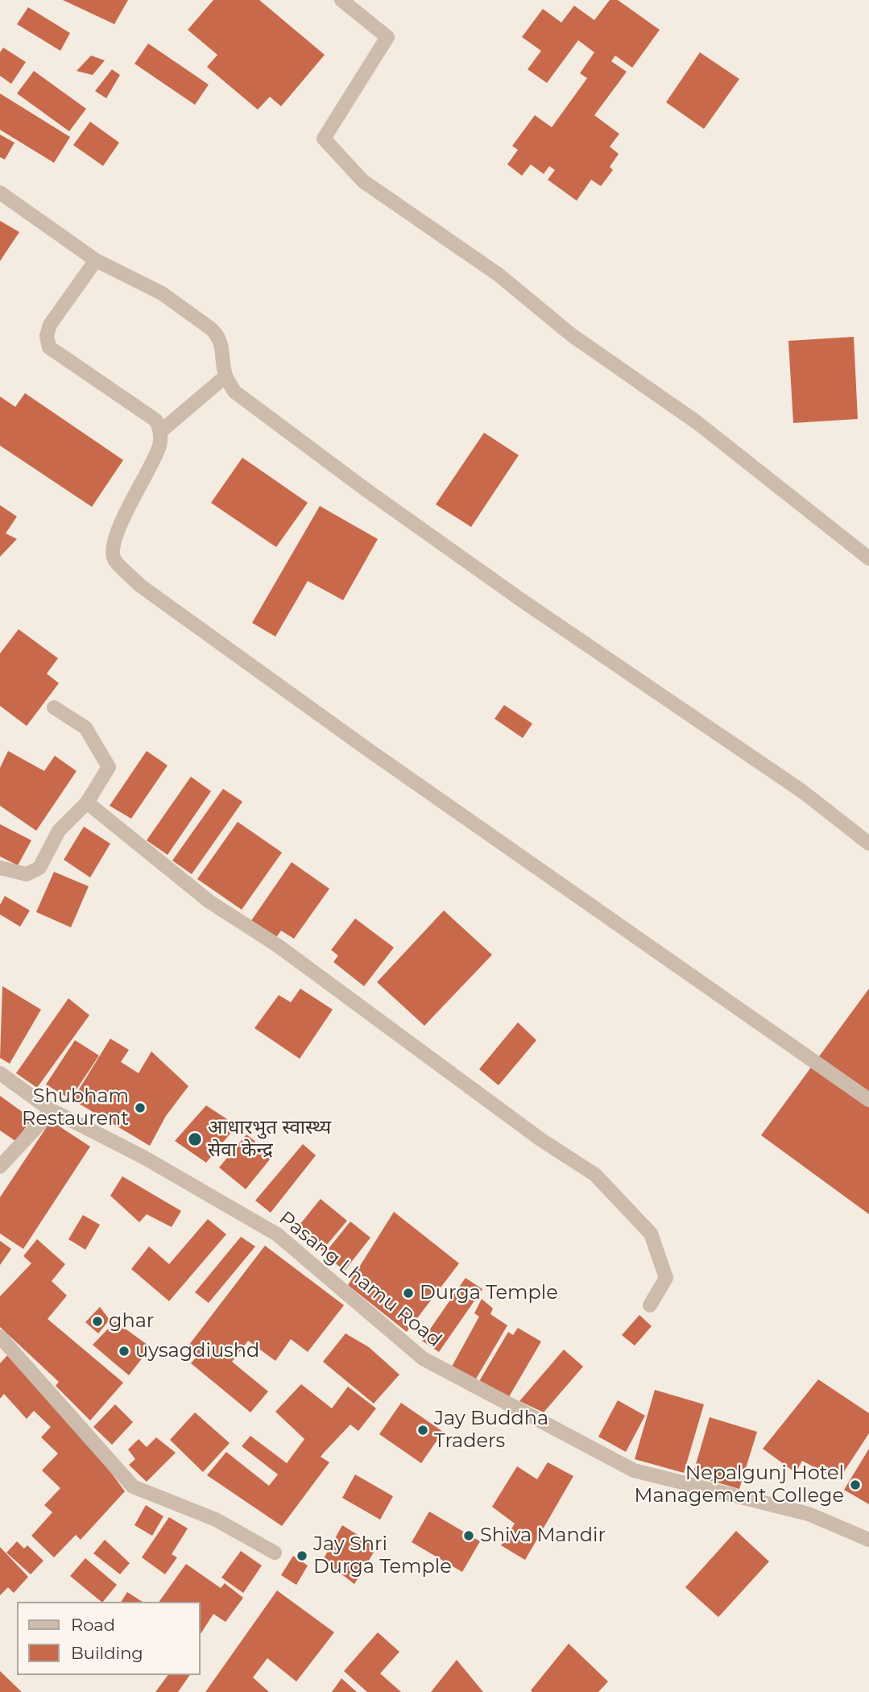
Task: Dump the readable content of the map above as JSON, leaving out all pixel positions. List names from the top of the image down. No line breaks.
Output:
{"streets":{"street":["Pasang Lhamu Road"]},"places":["Shubham Restaurent","आधारभुत स्वास्थ्य सेवा केन्द्र","Durga Temple","ghar","uysagdiushd","Jay Buddha Traders","Nepalgunj Hotel Management College","Shiva Mandir","Jay Shri Durga Temple"],"legend":["Road","Building"]}
